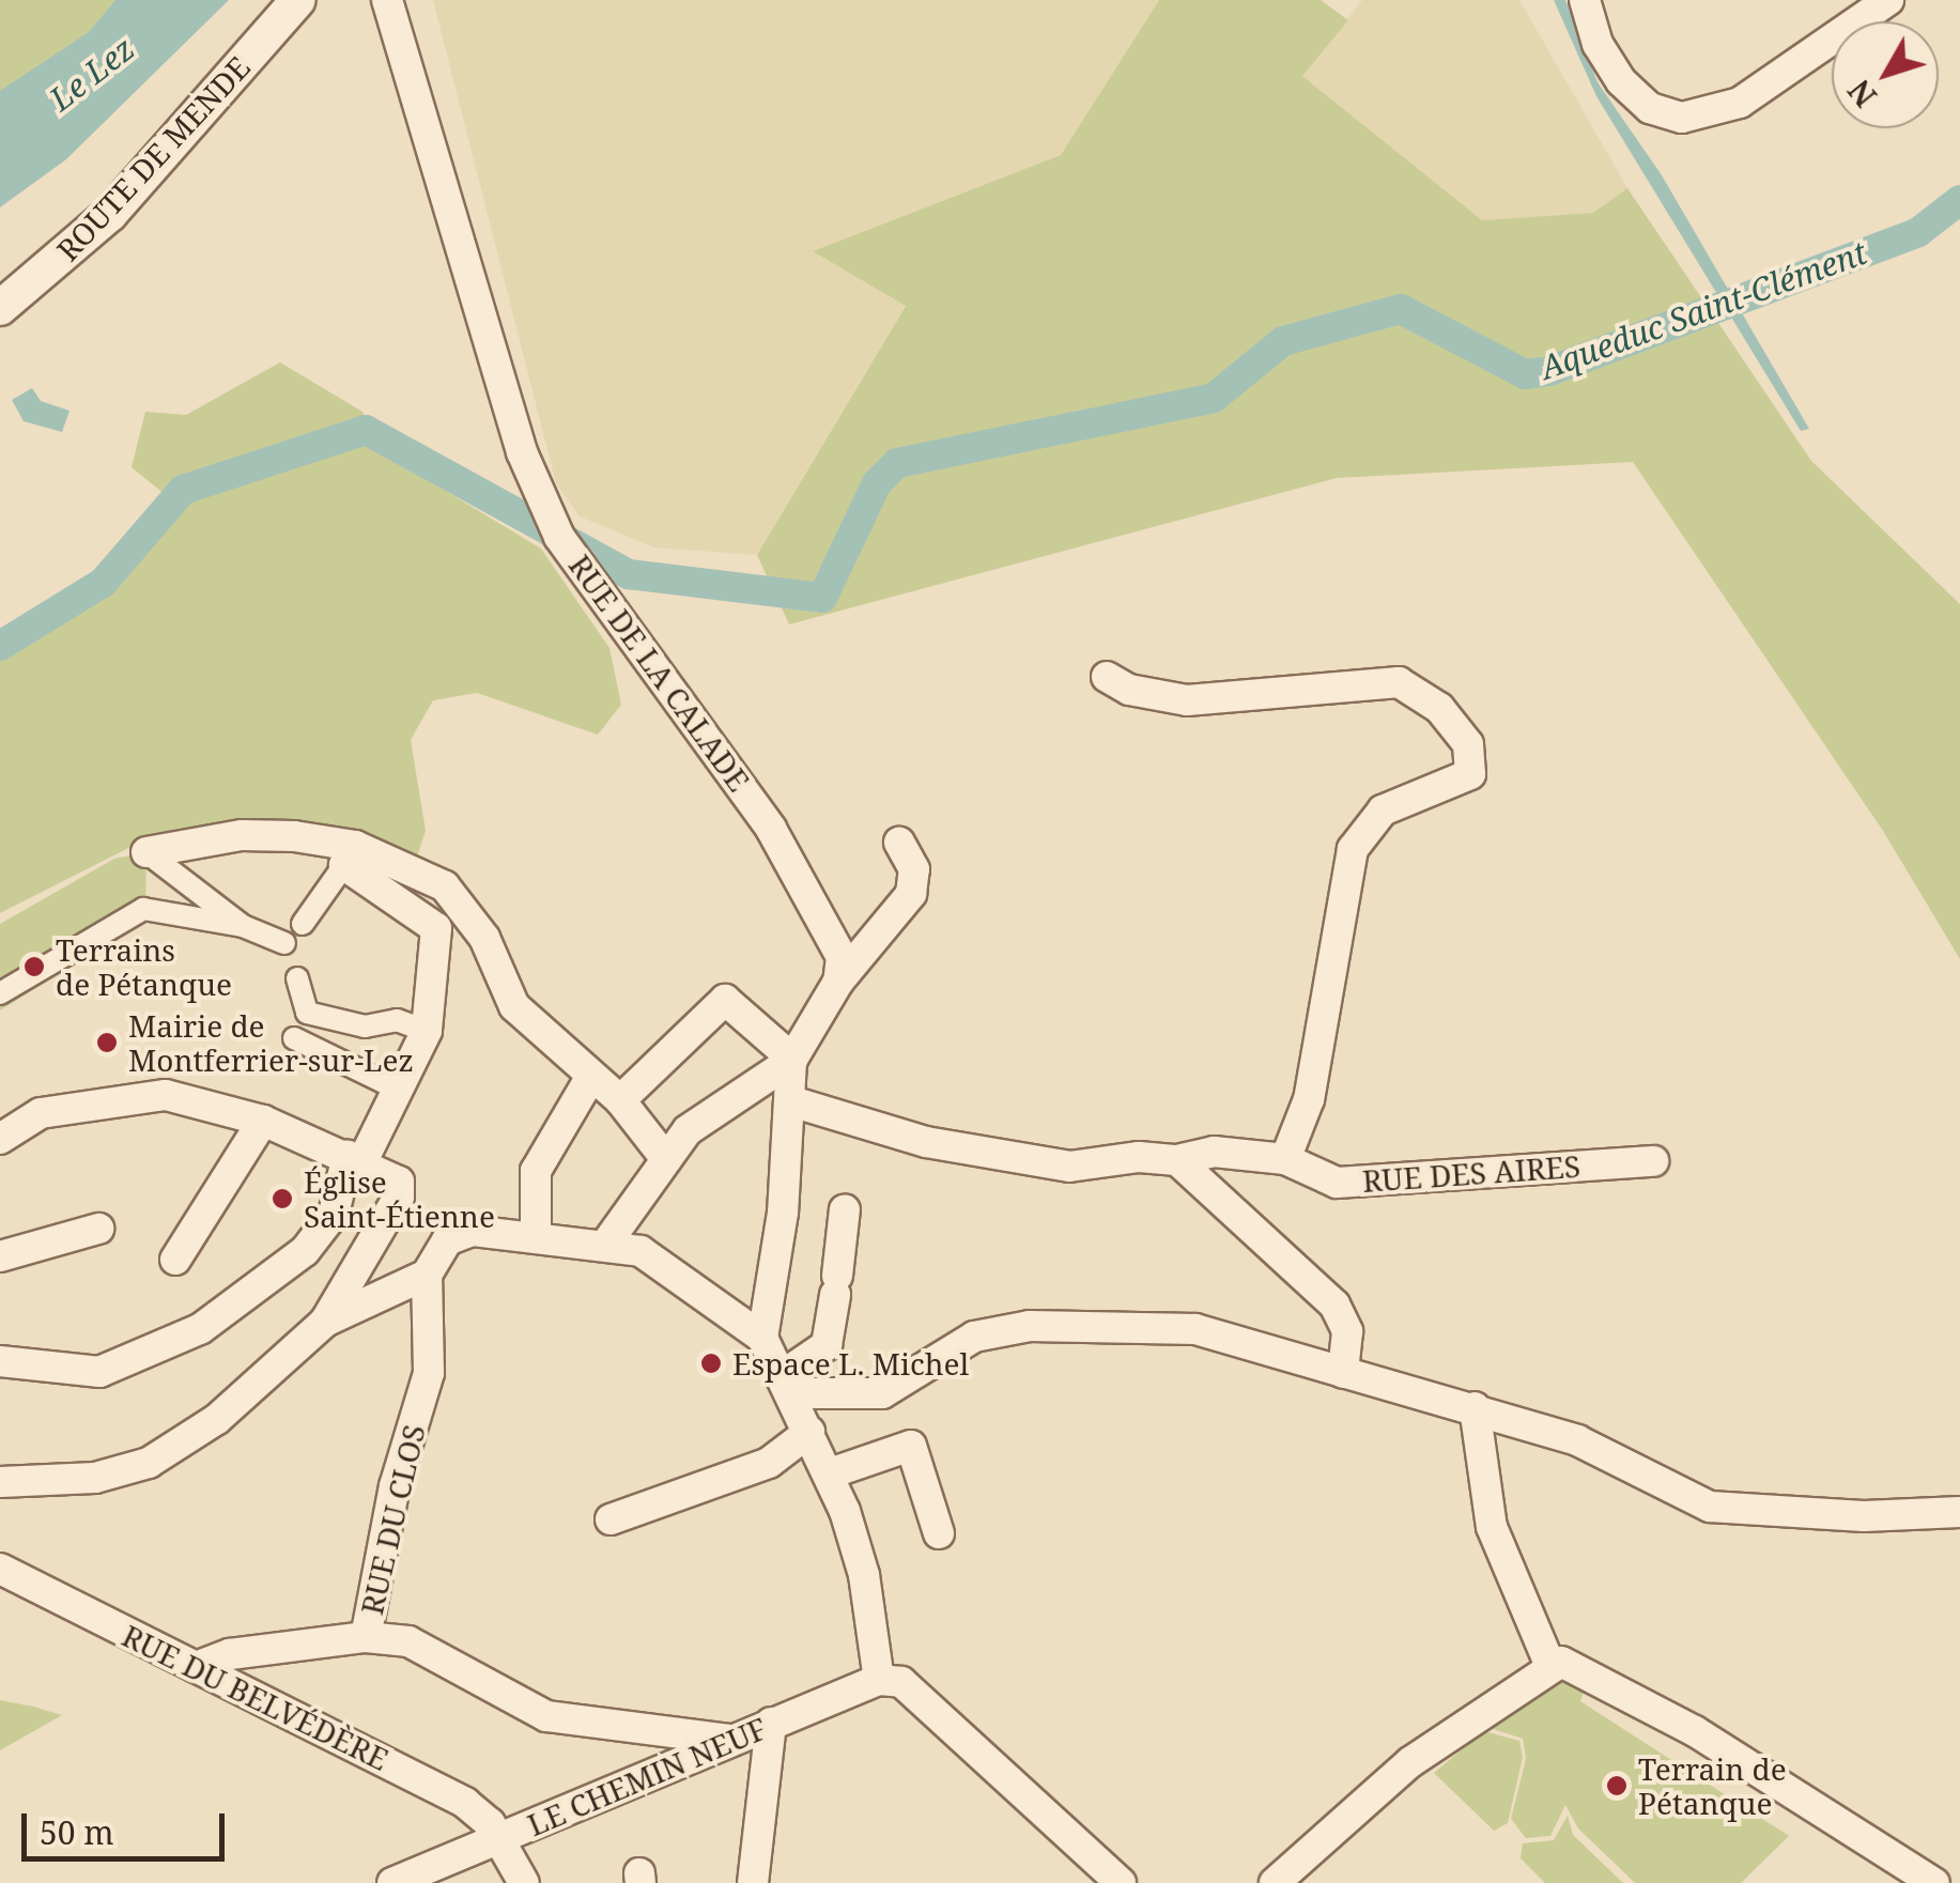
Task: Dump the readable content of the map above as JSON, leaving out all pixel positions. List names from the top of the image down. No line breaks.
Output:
{"streets":{"street":["ROUTE DE MENDE","RUE DE LA CALADE","RUE DES AIRES","RUE DU CLOS","RUE DU BELVÉDÈRE","LE CHEMIN NEUF"]},"crossings":[["RUE DU CLOS","LE CHEMIN NEUF"],["RUE DU BELVÉDÈRE","LE CHEMIN NEUF"]],"water":["Le Lez","Aqueduc Saint-Clément"],"places":["Terrains de Pétanque","Mairie de Montferrier-sur-Lez","Église Saint-Étienne","Espace L. Michel","Terrain de Pétanque"],"scale_bar":"50 m","north":"bottom left"}
